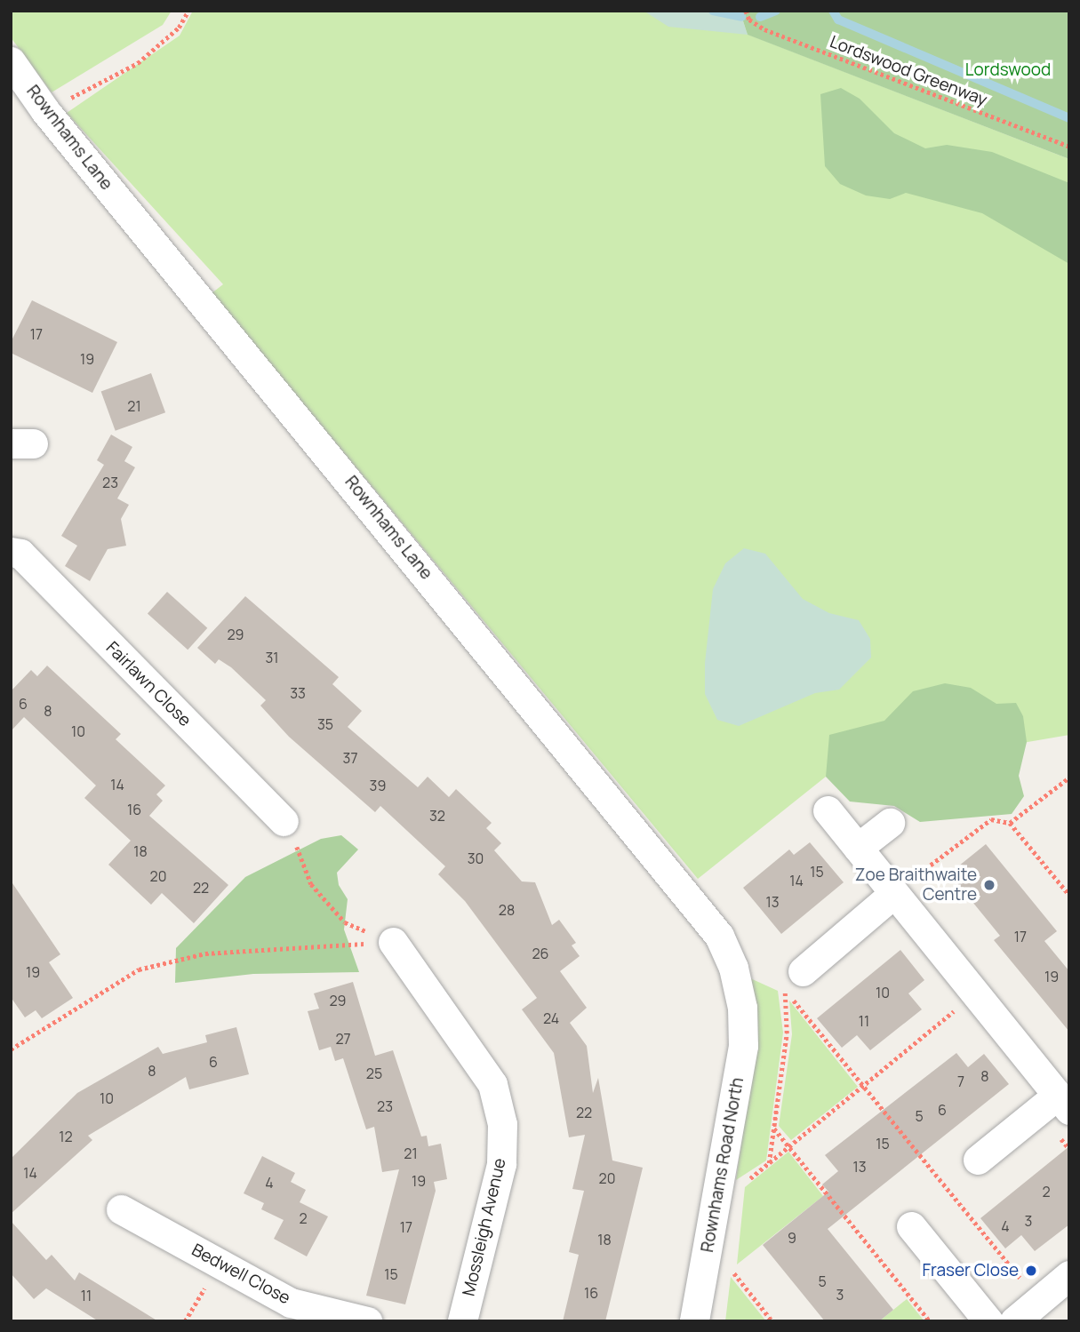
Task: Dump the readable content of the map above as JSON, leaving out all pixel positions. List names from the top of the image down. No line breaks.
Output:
{"streets":{"street":["Rownhams Lane","Fairlawn Close","Rownhams Road North","Mossleigh Avenue","Bedwell Close"],"path":["Lordswood Greenway"]},"crossings":[["Rownhams Lane","Rownhams Road North"]],"parks":["Lordswood"],"places":["Zoe Braithwaite Centre","Fraser Close"],"house_numbers":["17","19","21","23","29","31","33","6","8","35","10","37","14","39","16","32","18","30","15","20","14","22","13","28","17","26","19","19","10","29","24","11","27","6","8","25","8","7","10","23","6","22","5","12","15","21","13","14","20","19","4","2","2","3","4","17","9","18","15","5","16","3","11"]}
